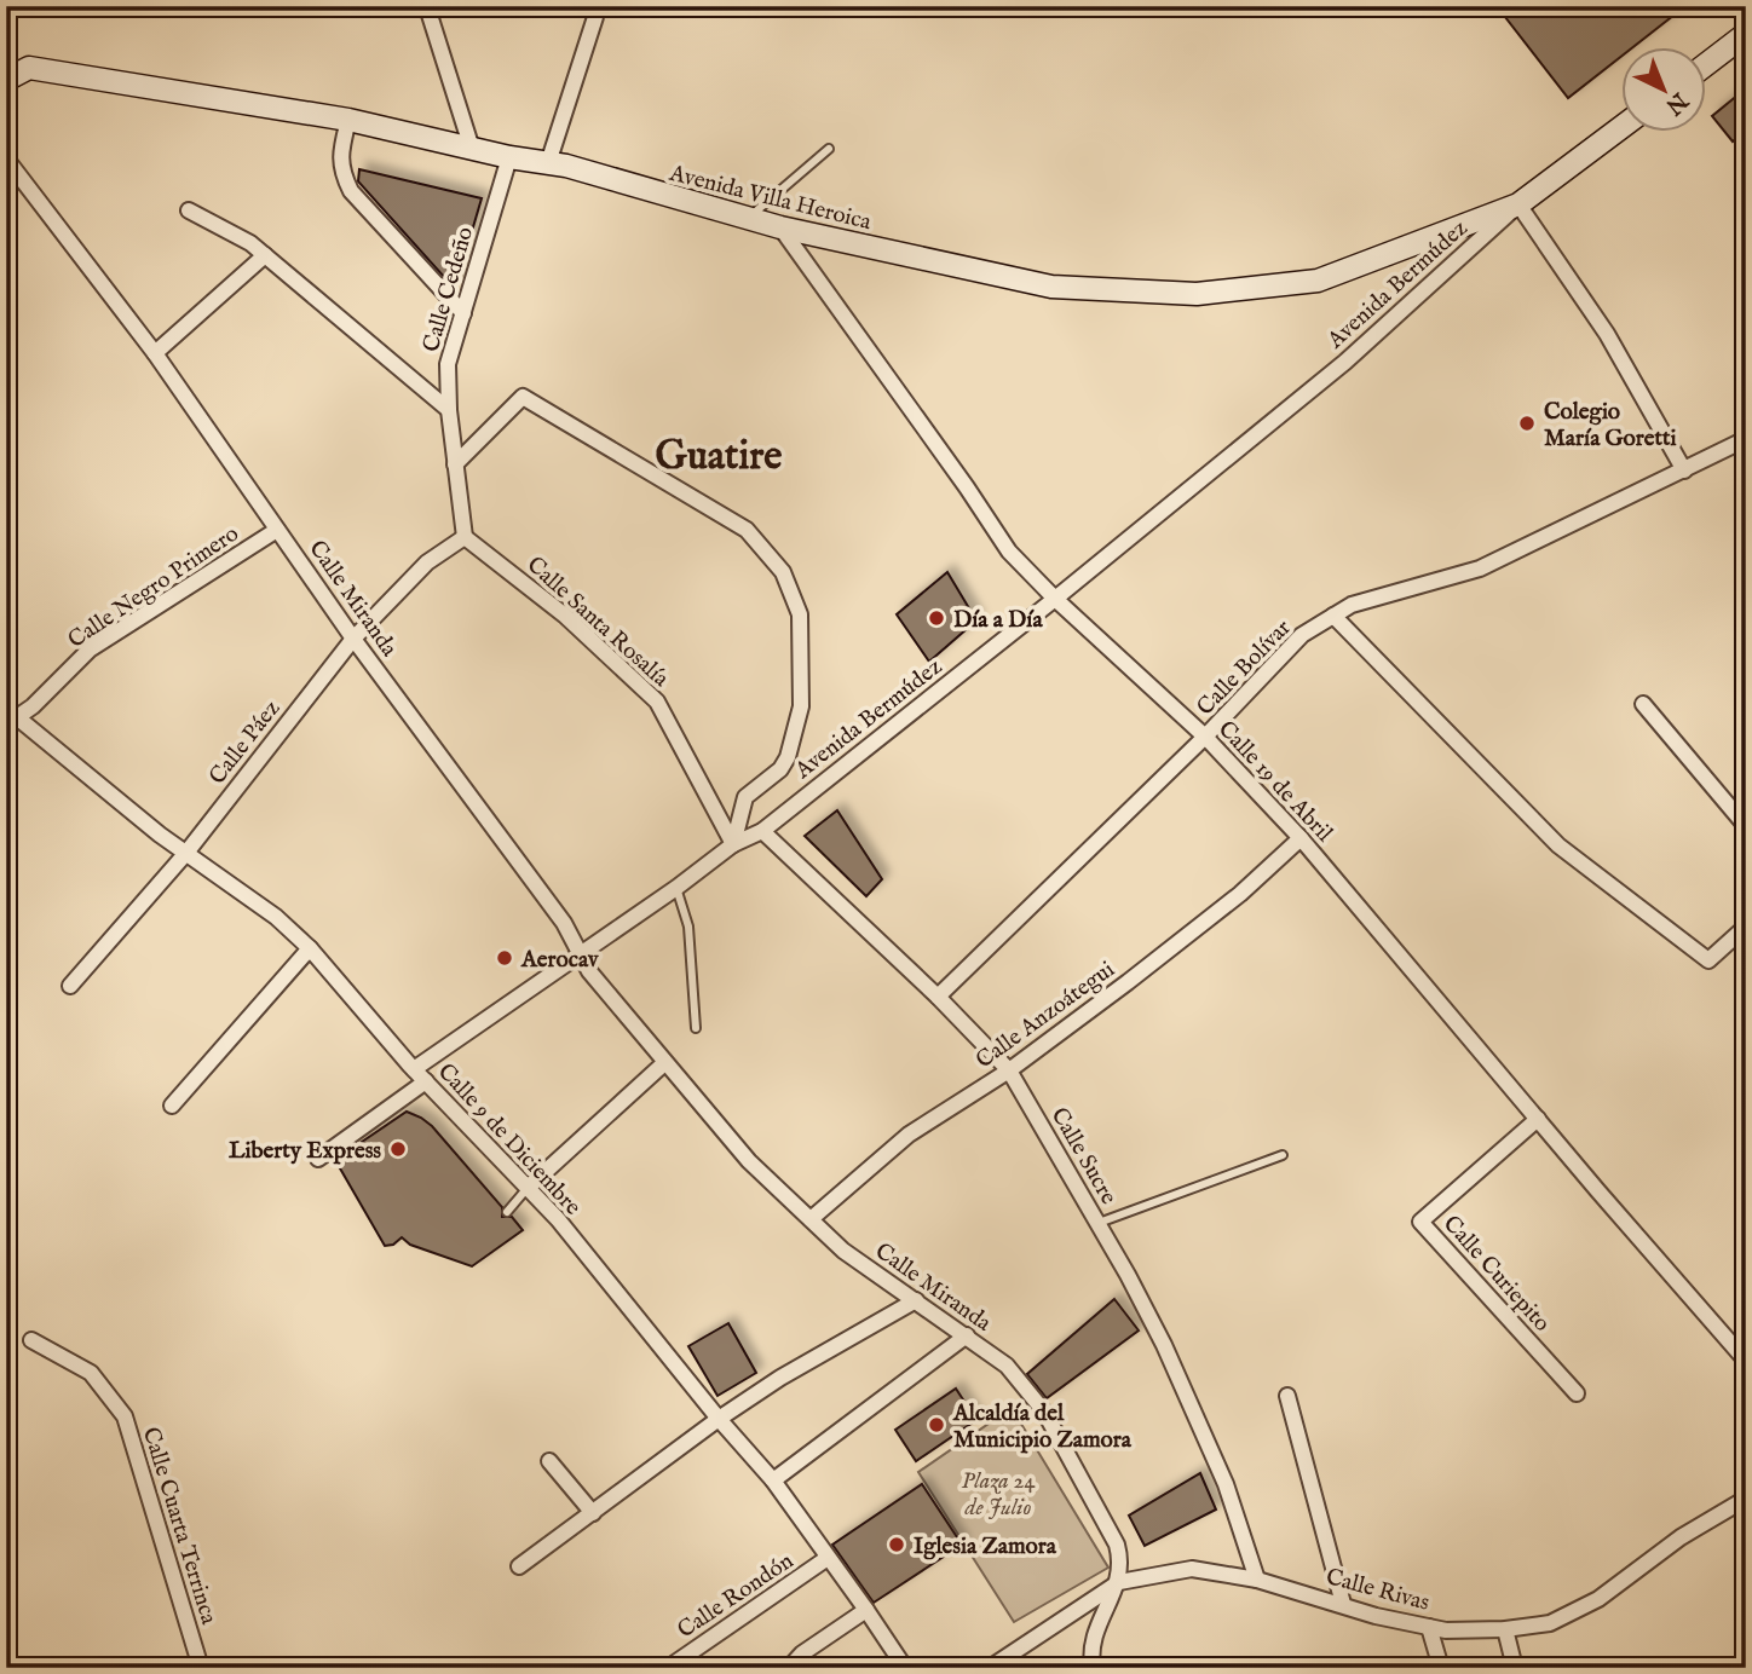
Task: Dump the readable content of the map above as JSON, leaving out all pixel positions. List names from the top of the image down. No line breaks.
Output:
{"streets":{"main road":["Avenida Villa Heroica"],"street":["Avenida Bermúdez","Calle Cedeño","Calle Negro Primero","Calle Miranda","Calle Santa Rosalía","Calle Bolívar","Calle Páez","Calle 19 de Abril","Calle Anzoátegui","Calle 9 de Diciembre","Calle Sucre","Calle Curiepito","Calle Cuarta Terrinca","Calle Rivas","Calle Rondón"]},"crossings":[["Avenida Villa Heroica","Avenida Bermúdez"],["Avenida Villa Heroica","Calle Cedeño"],["Avenida Villa Heroica","Calle 19 de Abril"],["Avenida Bermúdez","Calle Miranda"],["Avenida Bermúdez","Calle Santa Rosalía"],["Avenida Bermúdez","Calle 19 de Abril"],["Avenida Bermúdez","Calle 9 de Diciembre"],["Avenida Bermúdez","Calle Sucre"],["Calle Cedeño","Calle Santa Rosalía"],["Calle Cedeño","Calle Páez"],["Calle Negro Primero","Calle Miranda"],["Calle Negro Primero","Calle 9 de Diciembre"],["Calle Miranda","Calle Páez"],["Calle Miranda","Calle Anzoátegui"],["Calle Miranda","Calle Rivas"],["Calle Santa Rosalía","Calle Páez"],["Calle Bolívar","Calle 19 de Abril"],["Calle Bolívar","Calle Sucre"],["Calle Páez","Calle 9 de Diciembre"],["Calle 19 de Abril","Calle Anzoátegui"],["Calle 19 de Abril","Calle Curiepito"],["Calle Anzoátegui","Calle Sucre"],["Calle 9 de Diciembre","Calle Rondón"],["Calle Sucre","Calle Rivas"]],"districts":["Guatire"],"parks":["Plaza 24 de Julio"],"places":["Colegio María Goretti","Día a Día","Aerocav","Liberty Express","Alcaldía del Municipio Zamora","Iglesia Zamora"],"north":"bottom right"}
